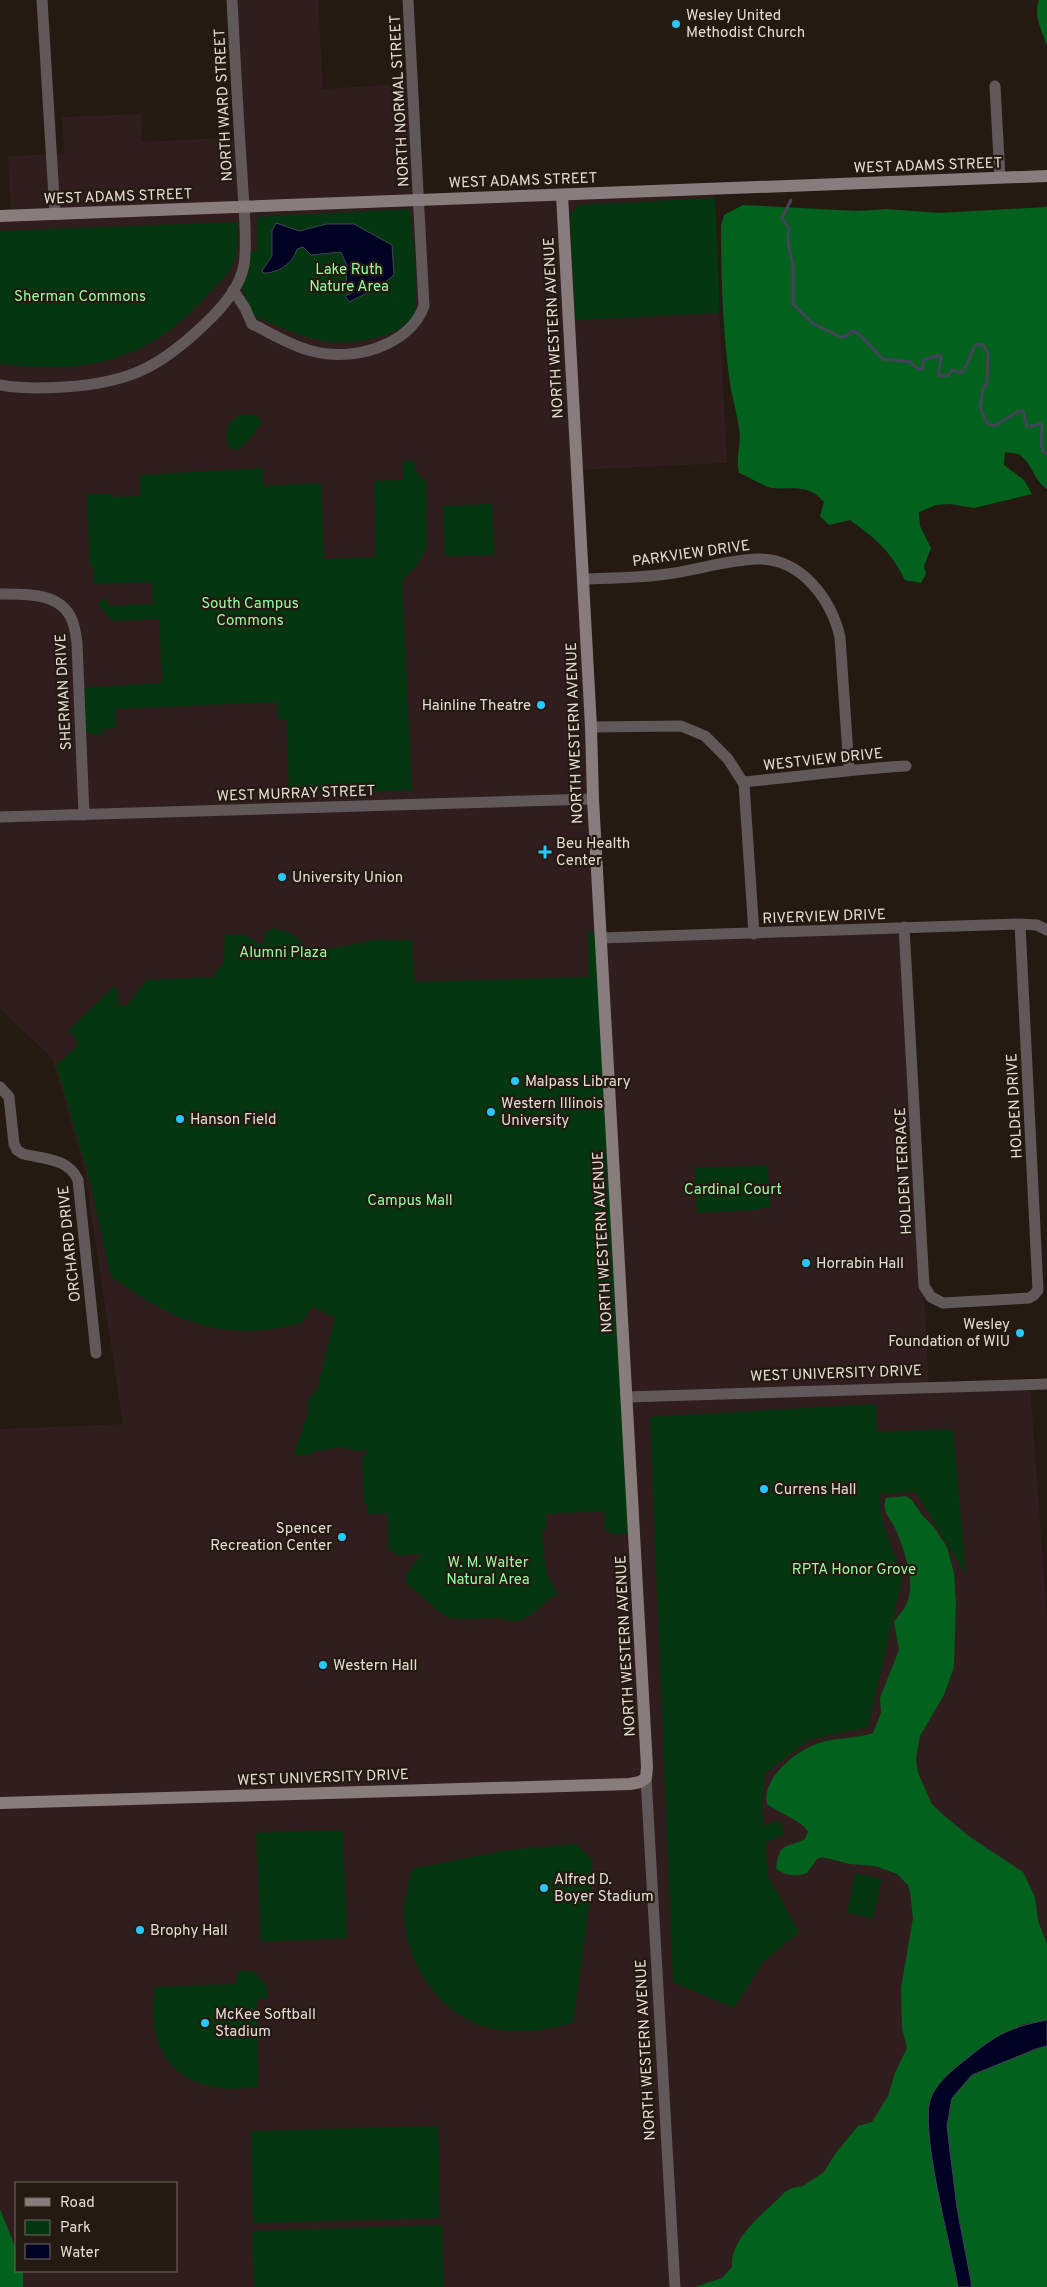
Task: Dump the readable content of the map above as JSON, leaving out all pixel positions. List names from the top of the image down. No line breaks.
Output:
{"streets":{"street":["NORTH NORMAL STREET","NORTH WARD STREET","WEST ADAMS STREET","NORTH WESTERN AVENUE","PARKVIEW DRIVE","SHERMAN DRIVE","WESTVIEW DRIVE","WEST MURRAY STREET","RIVERVIEW DRIVE","HOLDEN DRIVE","HOLDEN TERRACE","ORCHARD DRIVE","WEST UNIVERSITY DRIVE"]},"crossings":[["NORTH NORMAL STREET","NORTH WARD STREET"],["NORTH NORMAL STREET","WEST ADAMS STREET"],["NORTH WARD STREET","WEST ADAMS STREET"],["WEST ADAMS STREET","NORTH WESTERN AVENUE"],["NORTH WESTERN AVENUE","PARKVIEW DRIVE"],["NORTH WESTERN AVENUE","WEST MURRAY STREET"],["NORTH WESTERN AVENUE","RIVERVIEW DRIVE"],["NORTH WESTERN AVENUE","WEST UNIVERSITY DRIVE"],["PARKVIEW DRIVE","WESTVIEW DRIVE"],["SHERMAN DRIVE","WEST MURRAY STREET"],["RIVERVIEW DRIVE","HOLDEN DRIVE"],["RIVERVIEW DRIVE","HOLDEN TERRACE"],["HOLDEN DRIVE","HOLDEN TERRACE"]],"parks":["Lake Ruth Nature Area","Sherman Commons","South Campus Commons","Alumni Plaza","Cardinal Court","Campus Mall","W. M. Walter Natural Area","RPTA Honor Grove"],"places":{"other":["Wesley United Methodist Church","Hainline Theatre","University Union","Malpass Library","Western Illinois University","Hanson Field","Horrabin Hall","Wesley Foundation of WIU","Currens Hall","Spencer Recreation Center","Western Hall","Alfred D. Boyer Stadium","Brophy Hall","McKee Softball Stadium"],"health":["Beu Health Center"]},"legend":["Road","Park","Water"]}
